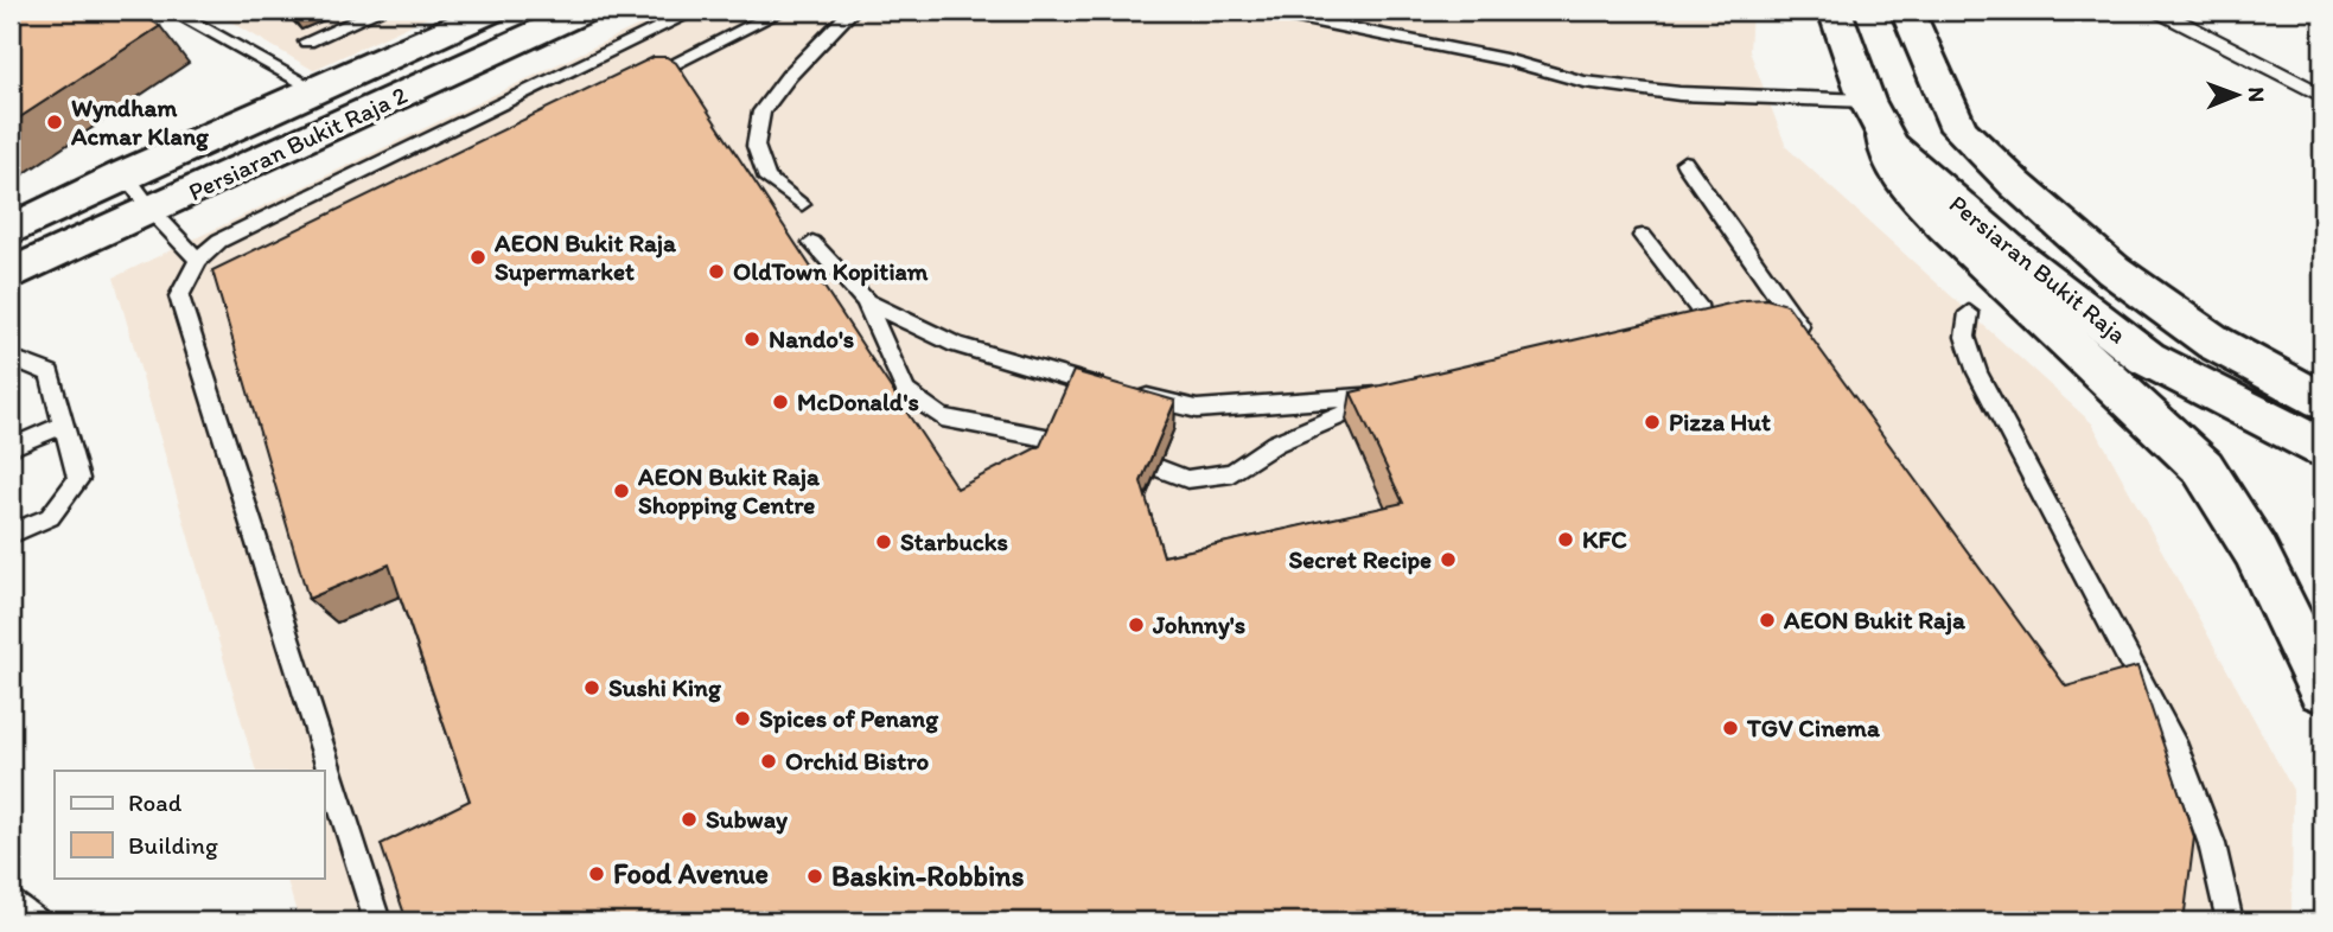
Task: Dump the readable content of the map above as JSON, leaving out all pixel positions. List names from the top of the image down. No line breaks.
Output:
{"streets":{"main road":["Persiaran Bukit Raja 2","Persiaran Bukit Raja"]},"places":["Wyndham Acmar Klang","AEON Bukit Raja Supermarket","OldTown Kopitiam","Nando's","McDonald's","Pizza Hut","AEON Bukit Raja Shopping Centre","KFC","Starbucks","Secret Recipe","AEON Bukit Raja","Johnny's","Sushi King","Spices of Penang","TGV Cinema","Orchid Bistro","Subway","Food Avenue","Baskin-Robbins"],"legend":["Road","Building"],"north":"right"}
